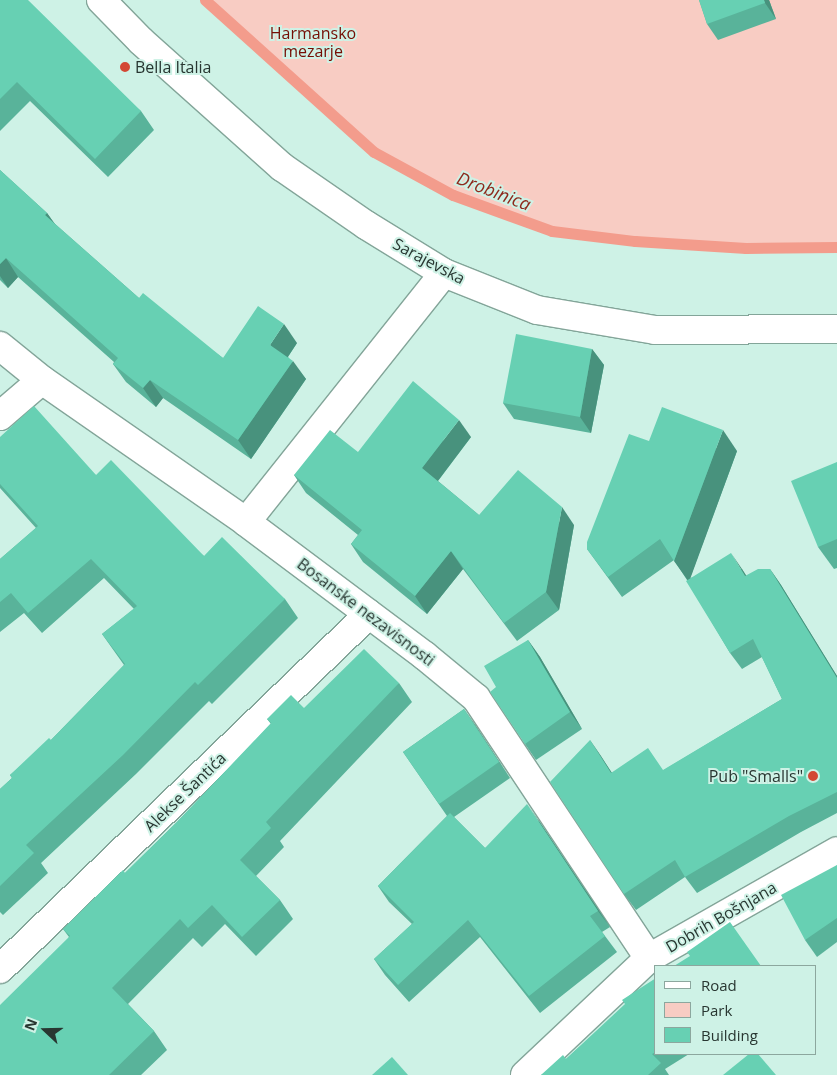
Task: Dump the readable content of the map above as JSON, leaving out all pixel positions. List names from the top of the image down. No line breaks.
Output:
{"streets":{"street":["Sarajevska","Bosanske nezavisnosti","Alekse Šantića","Dobrih Bošnjana"]},"crossings":[["Bosanske nezavisnosti","Alekse Šantića"],["Bosanske nezavisnosti","Dobrih Bošnjana"]],"water":["Drobinica"],"parks":["Harmansko mezarje"],"places":["Bella Italia","Pub \"Smalls\""],"legend":["Road","Park","Building"],"north":"left"}
